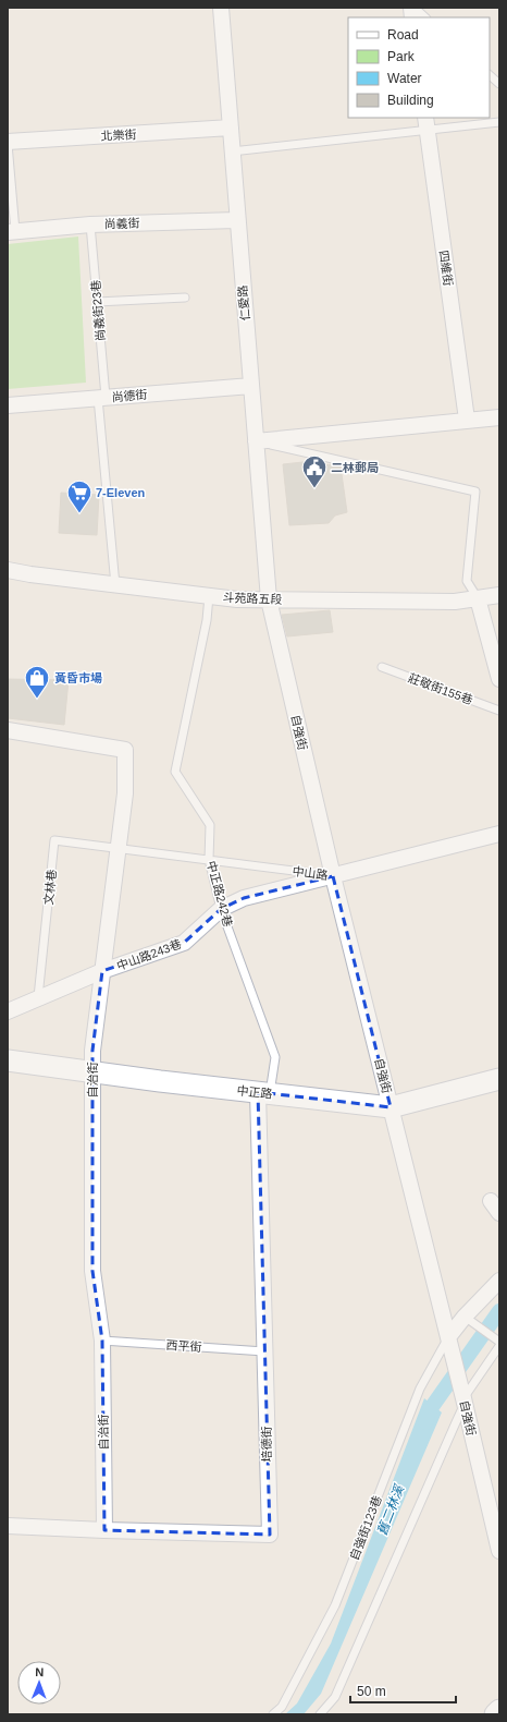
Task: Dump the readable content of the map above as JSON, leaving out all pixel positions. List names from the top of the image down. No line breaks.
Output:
{"streets":{"main road":["中正路"],"street":["北樂街","尚義街","四維街","仁愛路","尚德街","斗苑路五段","自強街","中山路","中山路243巷","自治街","培德街"],"lane":["尚義街23巷","莊敬街155巷","文林巷","中正路242巷","西平街","自強街123巷"]},"crossings":[["北樂街","仁愛路"],["尚義街","仁愛路"],["尚義街","尚義街23巷"],["仁愛路","尚德街"],["仁愛路","斗苑路五段"],["仁愛路","自強街"],["尚義街23巷","尚德街"],["尚義街23巷","斗苑路五段"],["斗苑路五段","自強街"],["斗苑路五段","中正路242巷"],["自強街","中山路"],["自強街","中山路243巷"],["自強街","中正路"],["自強街","自強街123巷"],["中山路","文林巷"],["中山路","中正路242巷"],["中山路","中山路243巷"],["中山路","自治街"],["文林巷","中山路243巷"],["文林巷","自治街"],["中正路242巷","中山路243巷"],["中正路242巷","中正路"],["中正路242巷","培德街"],["中山路243巷","自治街"],["自治街","中正路"],["自治街","西平街"],["自治街","培德街"],["中正路","培德街"],["西平街","培德街"]],"water":["舊二林溪"],"places":{"public building":["二林郵局"],"supermarket":["7-Eleven"],"shop":["黃昏市場"]},"legend":["Road","Park","Water","Building"],"scale_bar":"50 m","north":"top"}
